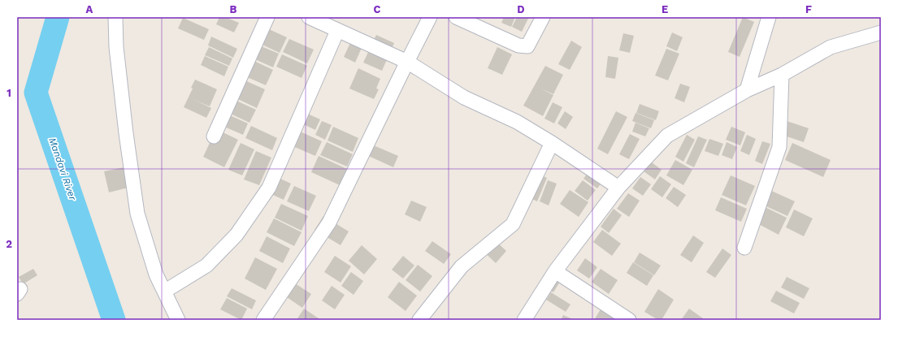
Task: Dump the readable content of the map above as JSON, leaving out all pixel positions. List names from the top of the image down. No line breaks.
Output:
{"water":["Mandavi River"],"grid":{"columns":["A","B","C","D","E","F"],"rows":["1","2"]}}
